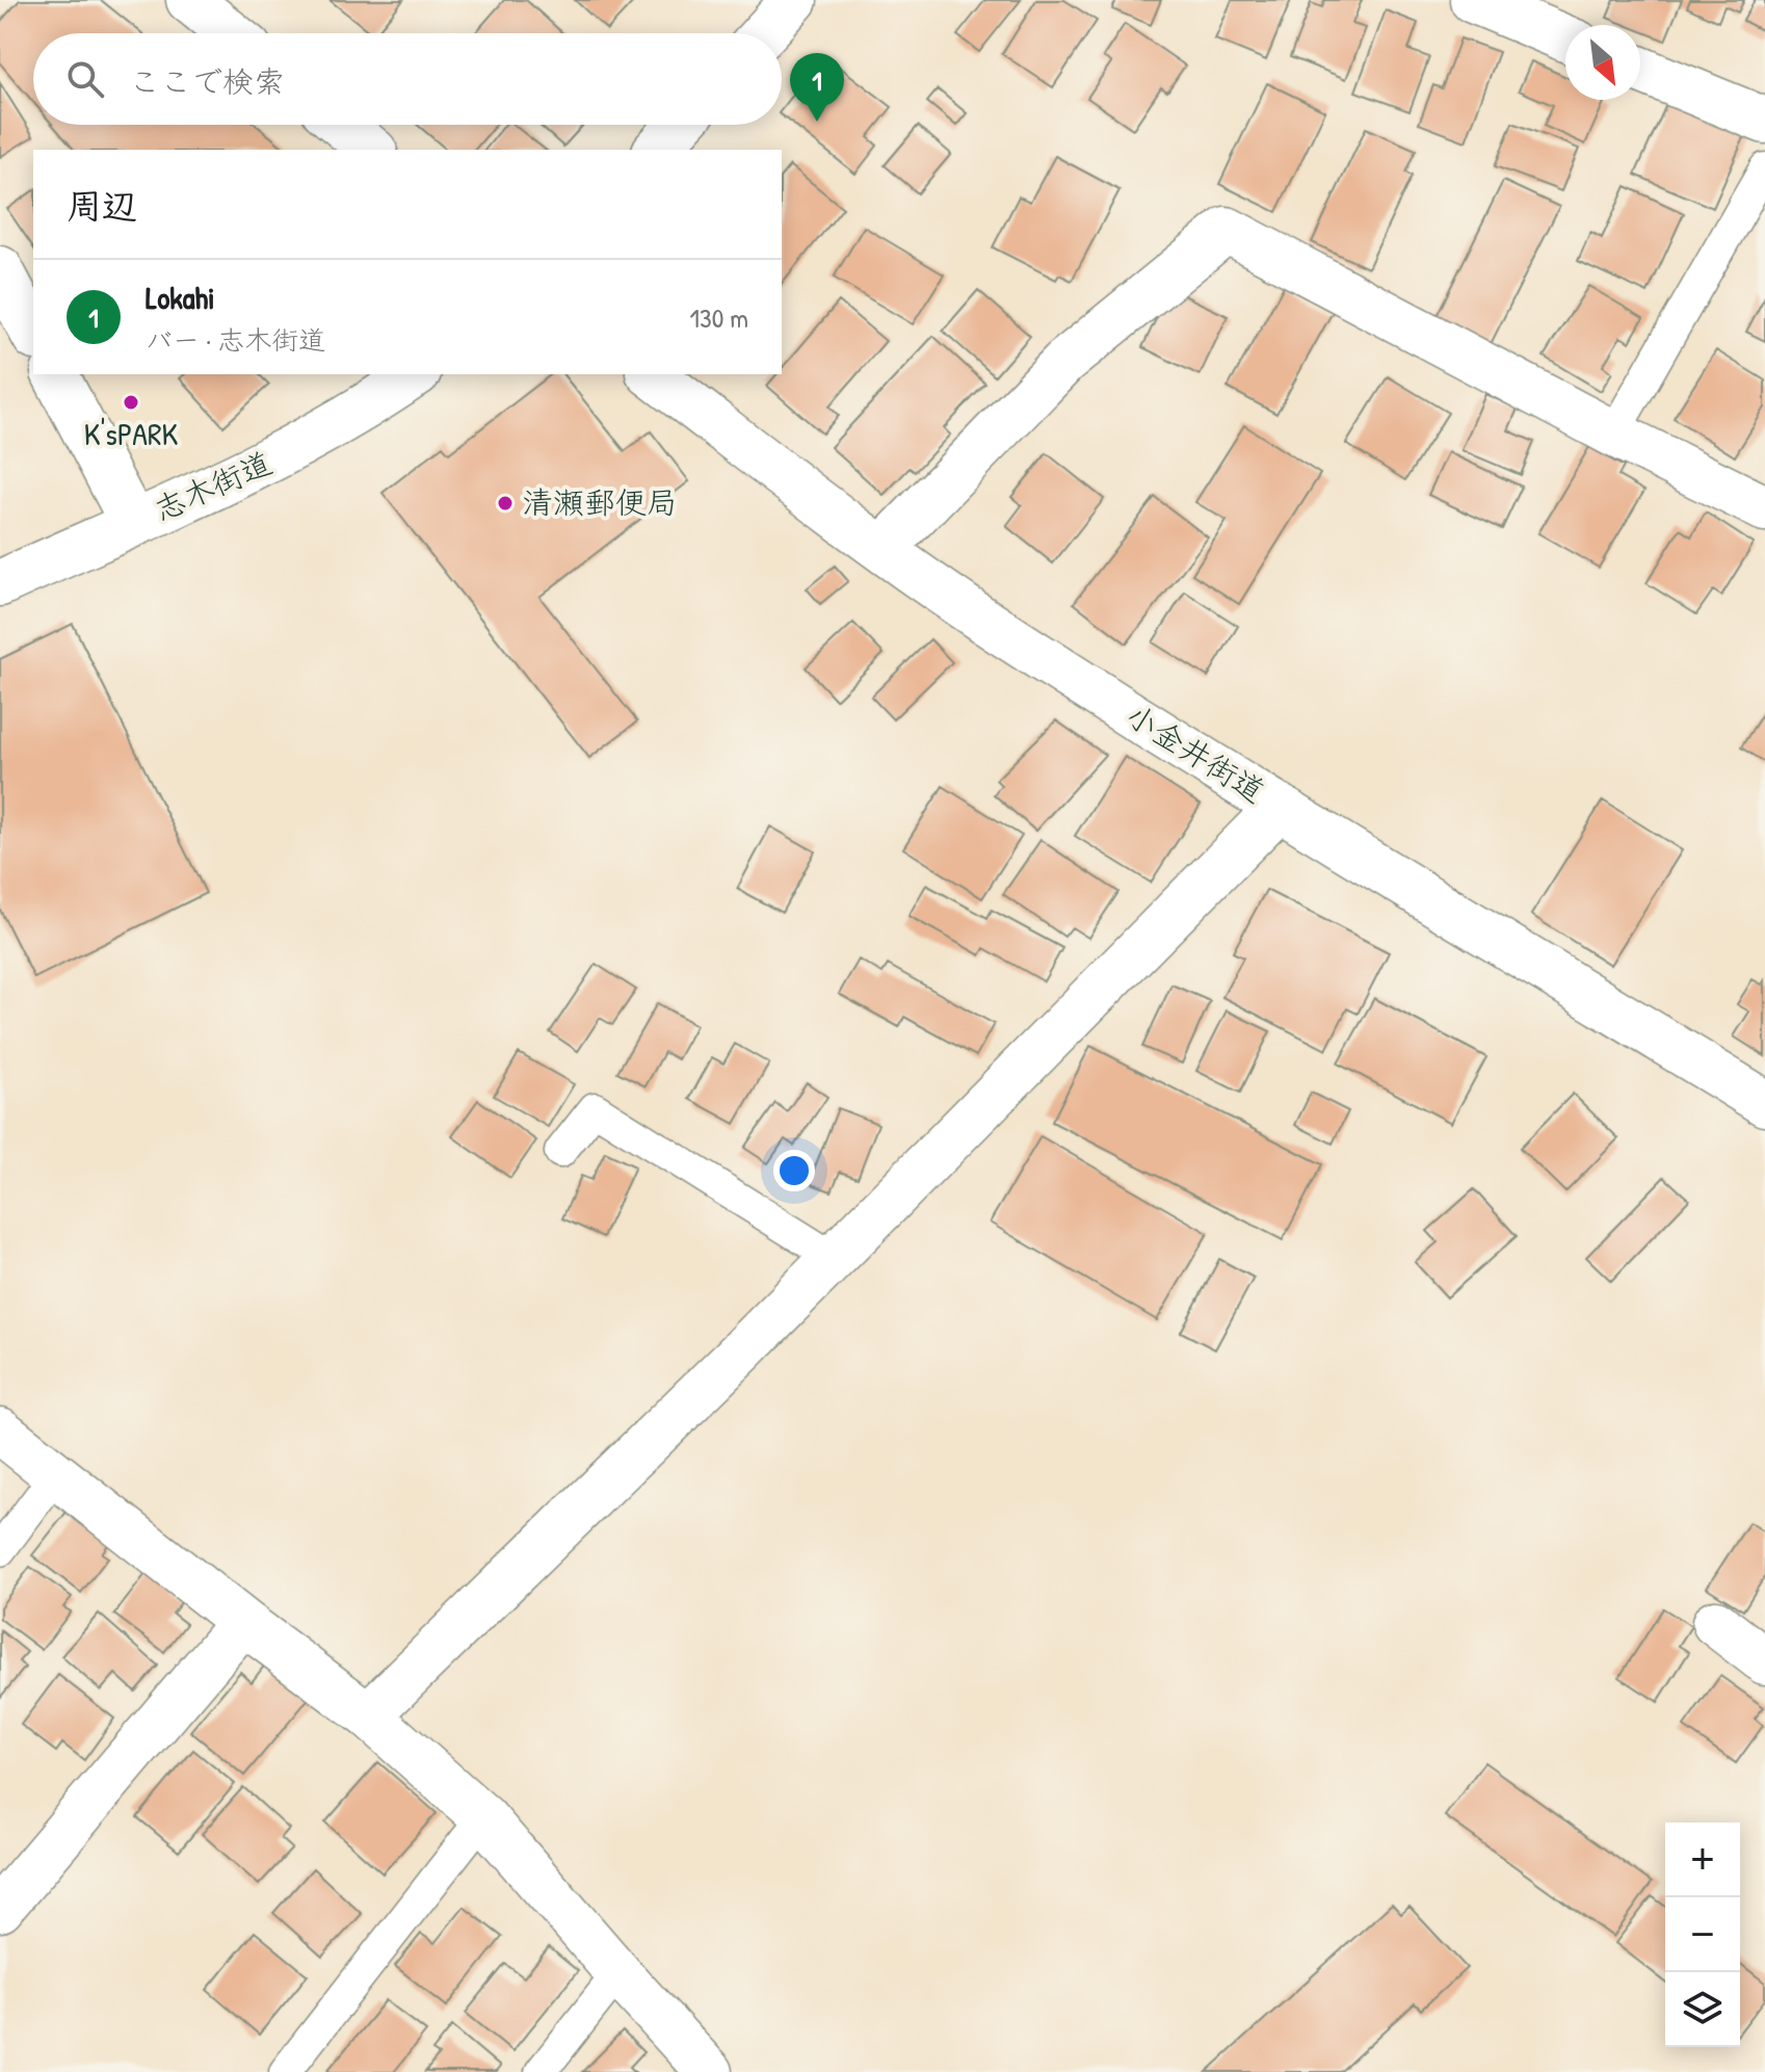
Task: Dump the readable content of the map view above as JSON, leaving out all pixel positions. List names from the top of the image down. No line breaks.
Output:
{"streets":{"street":["志木街道","小金井街道"]},"places":["K'sPARK","清瀬郵便局"],"north":"bottom right","page":{"search":"ここで検索","pins":"1","heading":"周辺","list":[{"mark":"1","name":"Lokahi","note":"バー · 志木街道","value":"130 m"}],"map_buttons":["+","−"]}}
